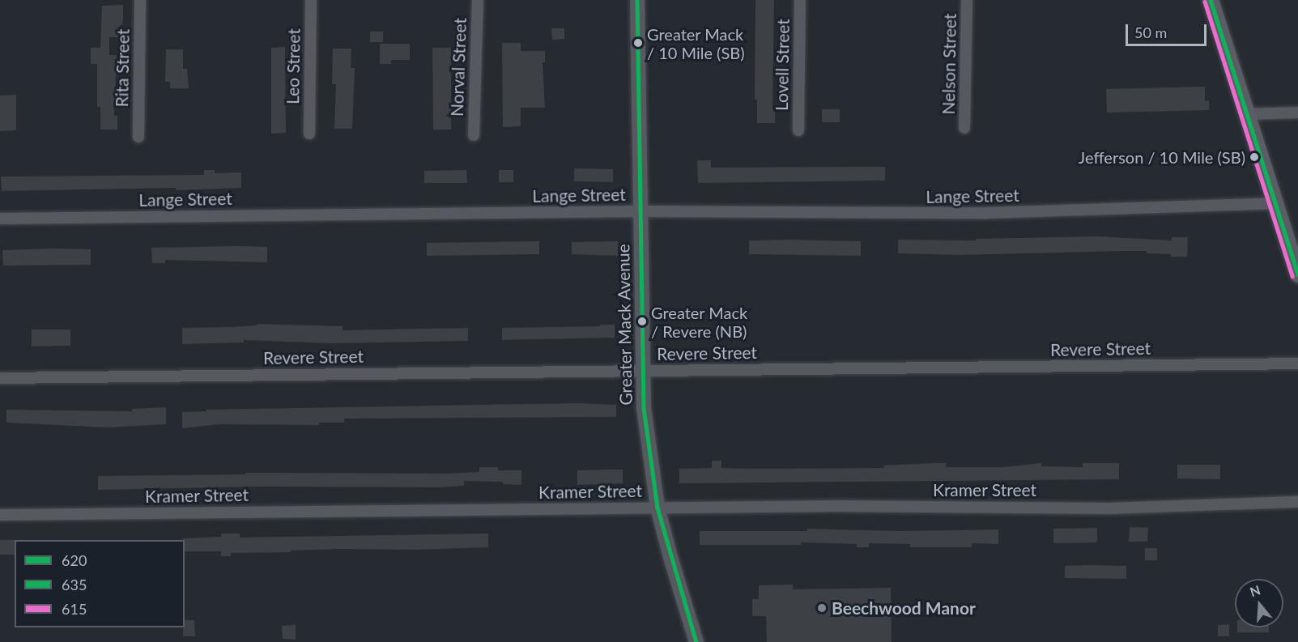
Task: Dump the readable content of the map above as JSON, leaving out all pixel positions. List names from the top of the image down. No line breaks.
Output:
{"streets":{"street":["Nelson Street","Lovell Street","Leo Street","Norval Street","Rita Street","Lange Street","Greater Mack Avenue","Revere Street","Kramer Street"]},"crossings":[["Lange Street","Greater Mack Avenue"],["Greater Mack Avenue","Revere Street"],["Greater Mack Avenue","Kramer Street"]],"places":["Greater Mack / 10 Mile (SB)","Jefferson / 10 Mile (SB)","Greater Mack / Revere (NB)","Beechwood Manor"],"lines":["transit line 620","transit line 635","transit line 615"],"legend":["620","635","615"],"scale_bar":"50 m","north":"top"}
